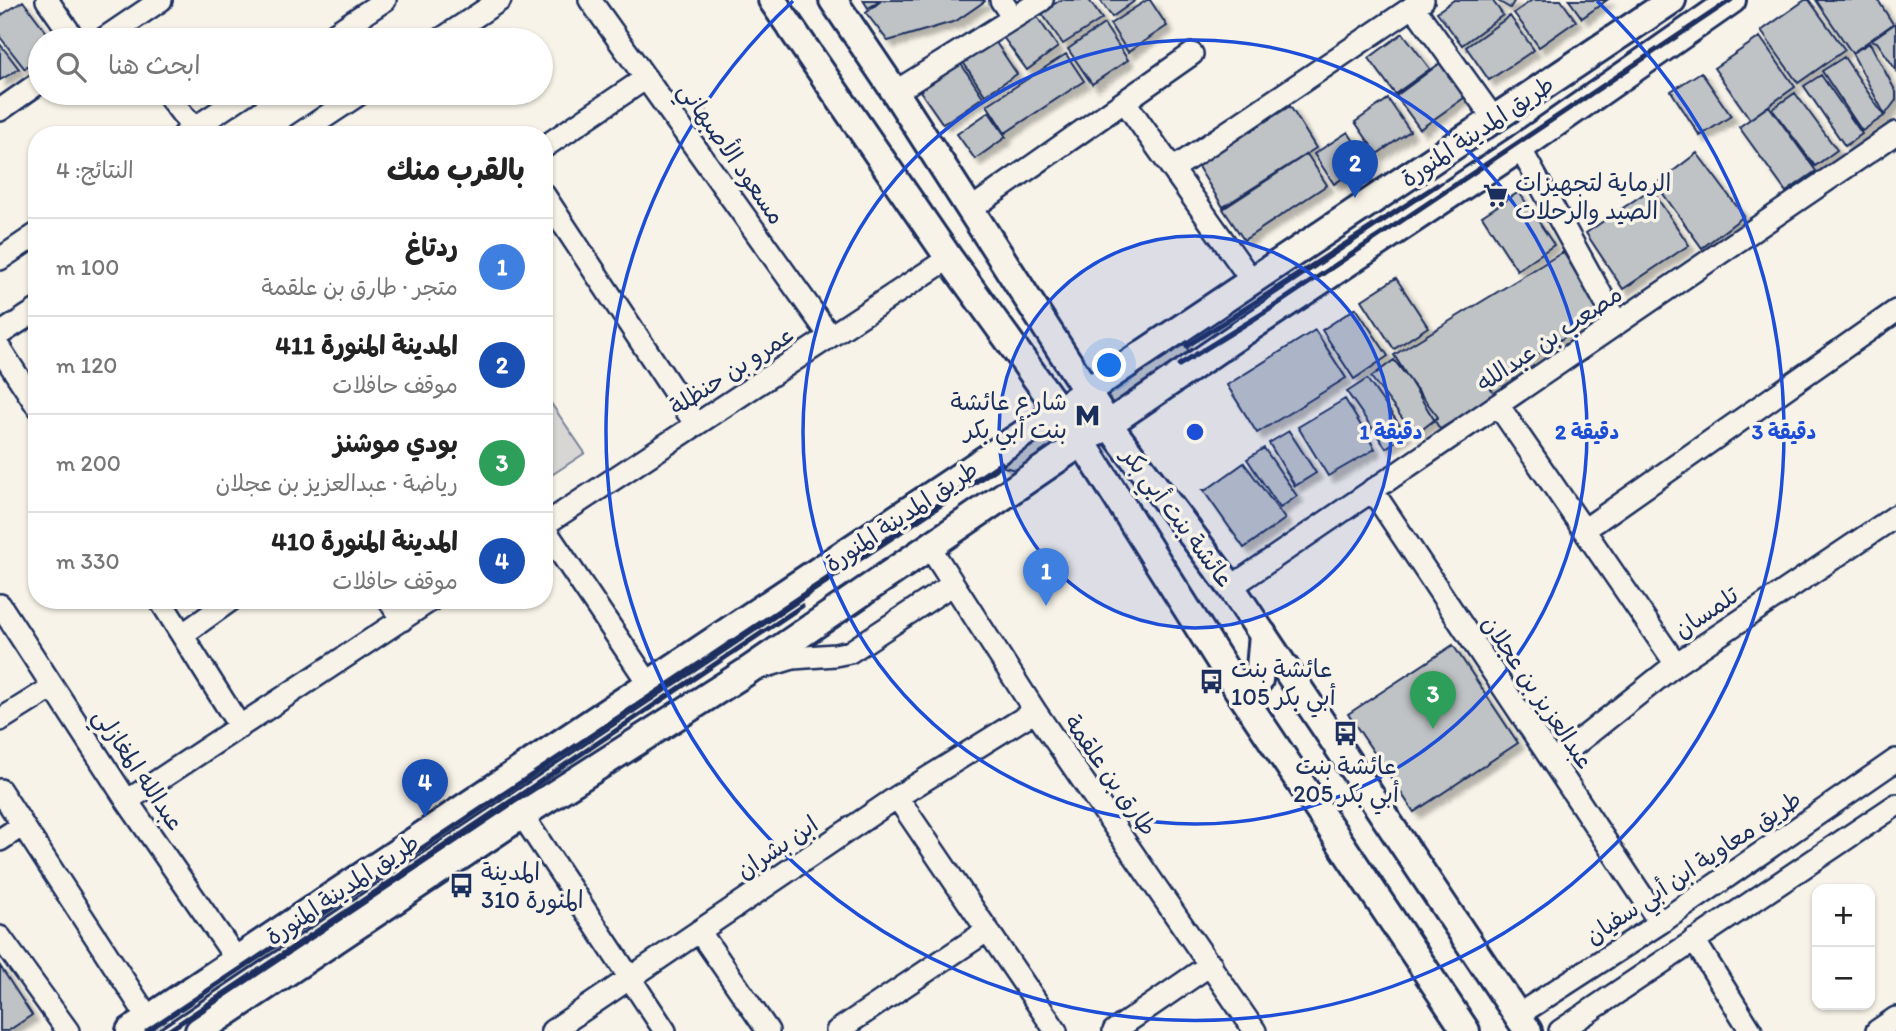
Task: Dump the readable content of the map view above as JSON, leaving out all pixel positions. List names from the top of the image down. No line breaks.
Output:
{"streets":{"main road":["طريق المدينة المنورة","عائشة بنت أبي بكر"],"street":["مسعود الأصبهاني","مصعب بن عبدالله","عمرو بن حنظلة","تلمسان","عبدالعزيز بن عجلان","عبدالله المغازلي","طارق بن علقمة","ابن بشران","طريق معاوية ابن أبي سفيان"]},"crossings":[["طريق المدينة المنورة","عائشة بنت أبي بكر"],["طريق المدينة المنورة","عبدالله المغازلي"],["طريق المدينة المنورة","طارق بن علقمة"],["مسعود الأصبهاني","عمرو بن حنظلة"],["مصعب بن عبدالله","عائشة بنت أبي بكر"],["مصعب بن عبدالله","عبدالعزيز بن عجلان"],["عمرو بن حنظلة","عائشة بنت أبي بكر"],["عائشة بنت أبي بكر","طريق معاوية ابن أبي سفيان"],["تلمسان","عبدالعزيز بن عجلان"],["عبدالعزيز بن عجلان","طريق معاوية ابن أبي سفيان"],["طارق بن علقمة","ابن بشران"]],"places":{"supermarket":["الرماية لتجهيزات الصيد والرحلات"],"metro station":["شارع عائشة بنت أبي بكر"],"bus stop":["عائشة بنت أبي بكر 105","عائشة بنت أبي بكر 205","المدينة المنورة 310"]},"page":{"search":"ابحث هنا","heading":["بالقرب منك","النتائج: 4"],"pins":["2","1","3","4"],"list":[{"mark":"1","name":"ردتاغ","note":"متجر · طارق بن علقمة","value":"100 m"},{"mark":"2","name":"المدينة المنورة 411","note":"موقف حافلات","value":"120 m"},{"mark":"3","name":"بودي موشنز","note":"رياضة · عبدالعزيز بن عجلان","value":"200 m"},{"mark":"4","name":"المدينة المنورة 410","note":"موقف حافلات","value":"330 m"}],"map_buttons":["+","−"]},"rings":["1 دقيقة","2 دقيقة","3 دقيقة"]}
